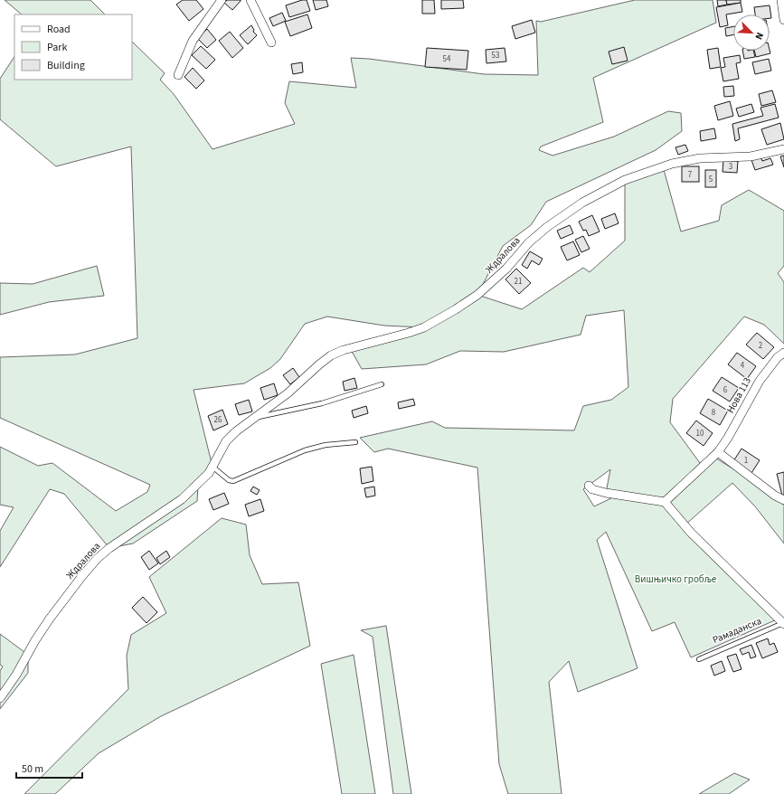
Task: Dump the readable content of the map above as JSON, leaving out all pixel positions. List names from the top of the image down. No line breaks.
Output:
{"streets":{"street":["Ждралова","Нова 113"],"lane":["Рамаданска"]},"parks":["Вишњичко гробље"],"house_numbers":["53","54","3","7","5","21","2","4","6","8","26","10","1"],"legend":["Road","Park","Building"],"scale_bar":"50 m","north":"bottom right"}
